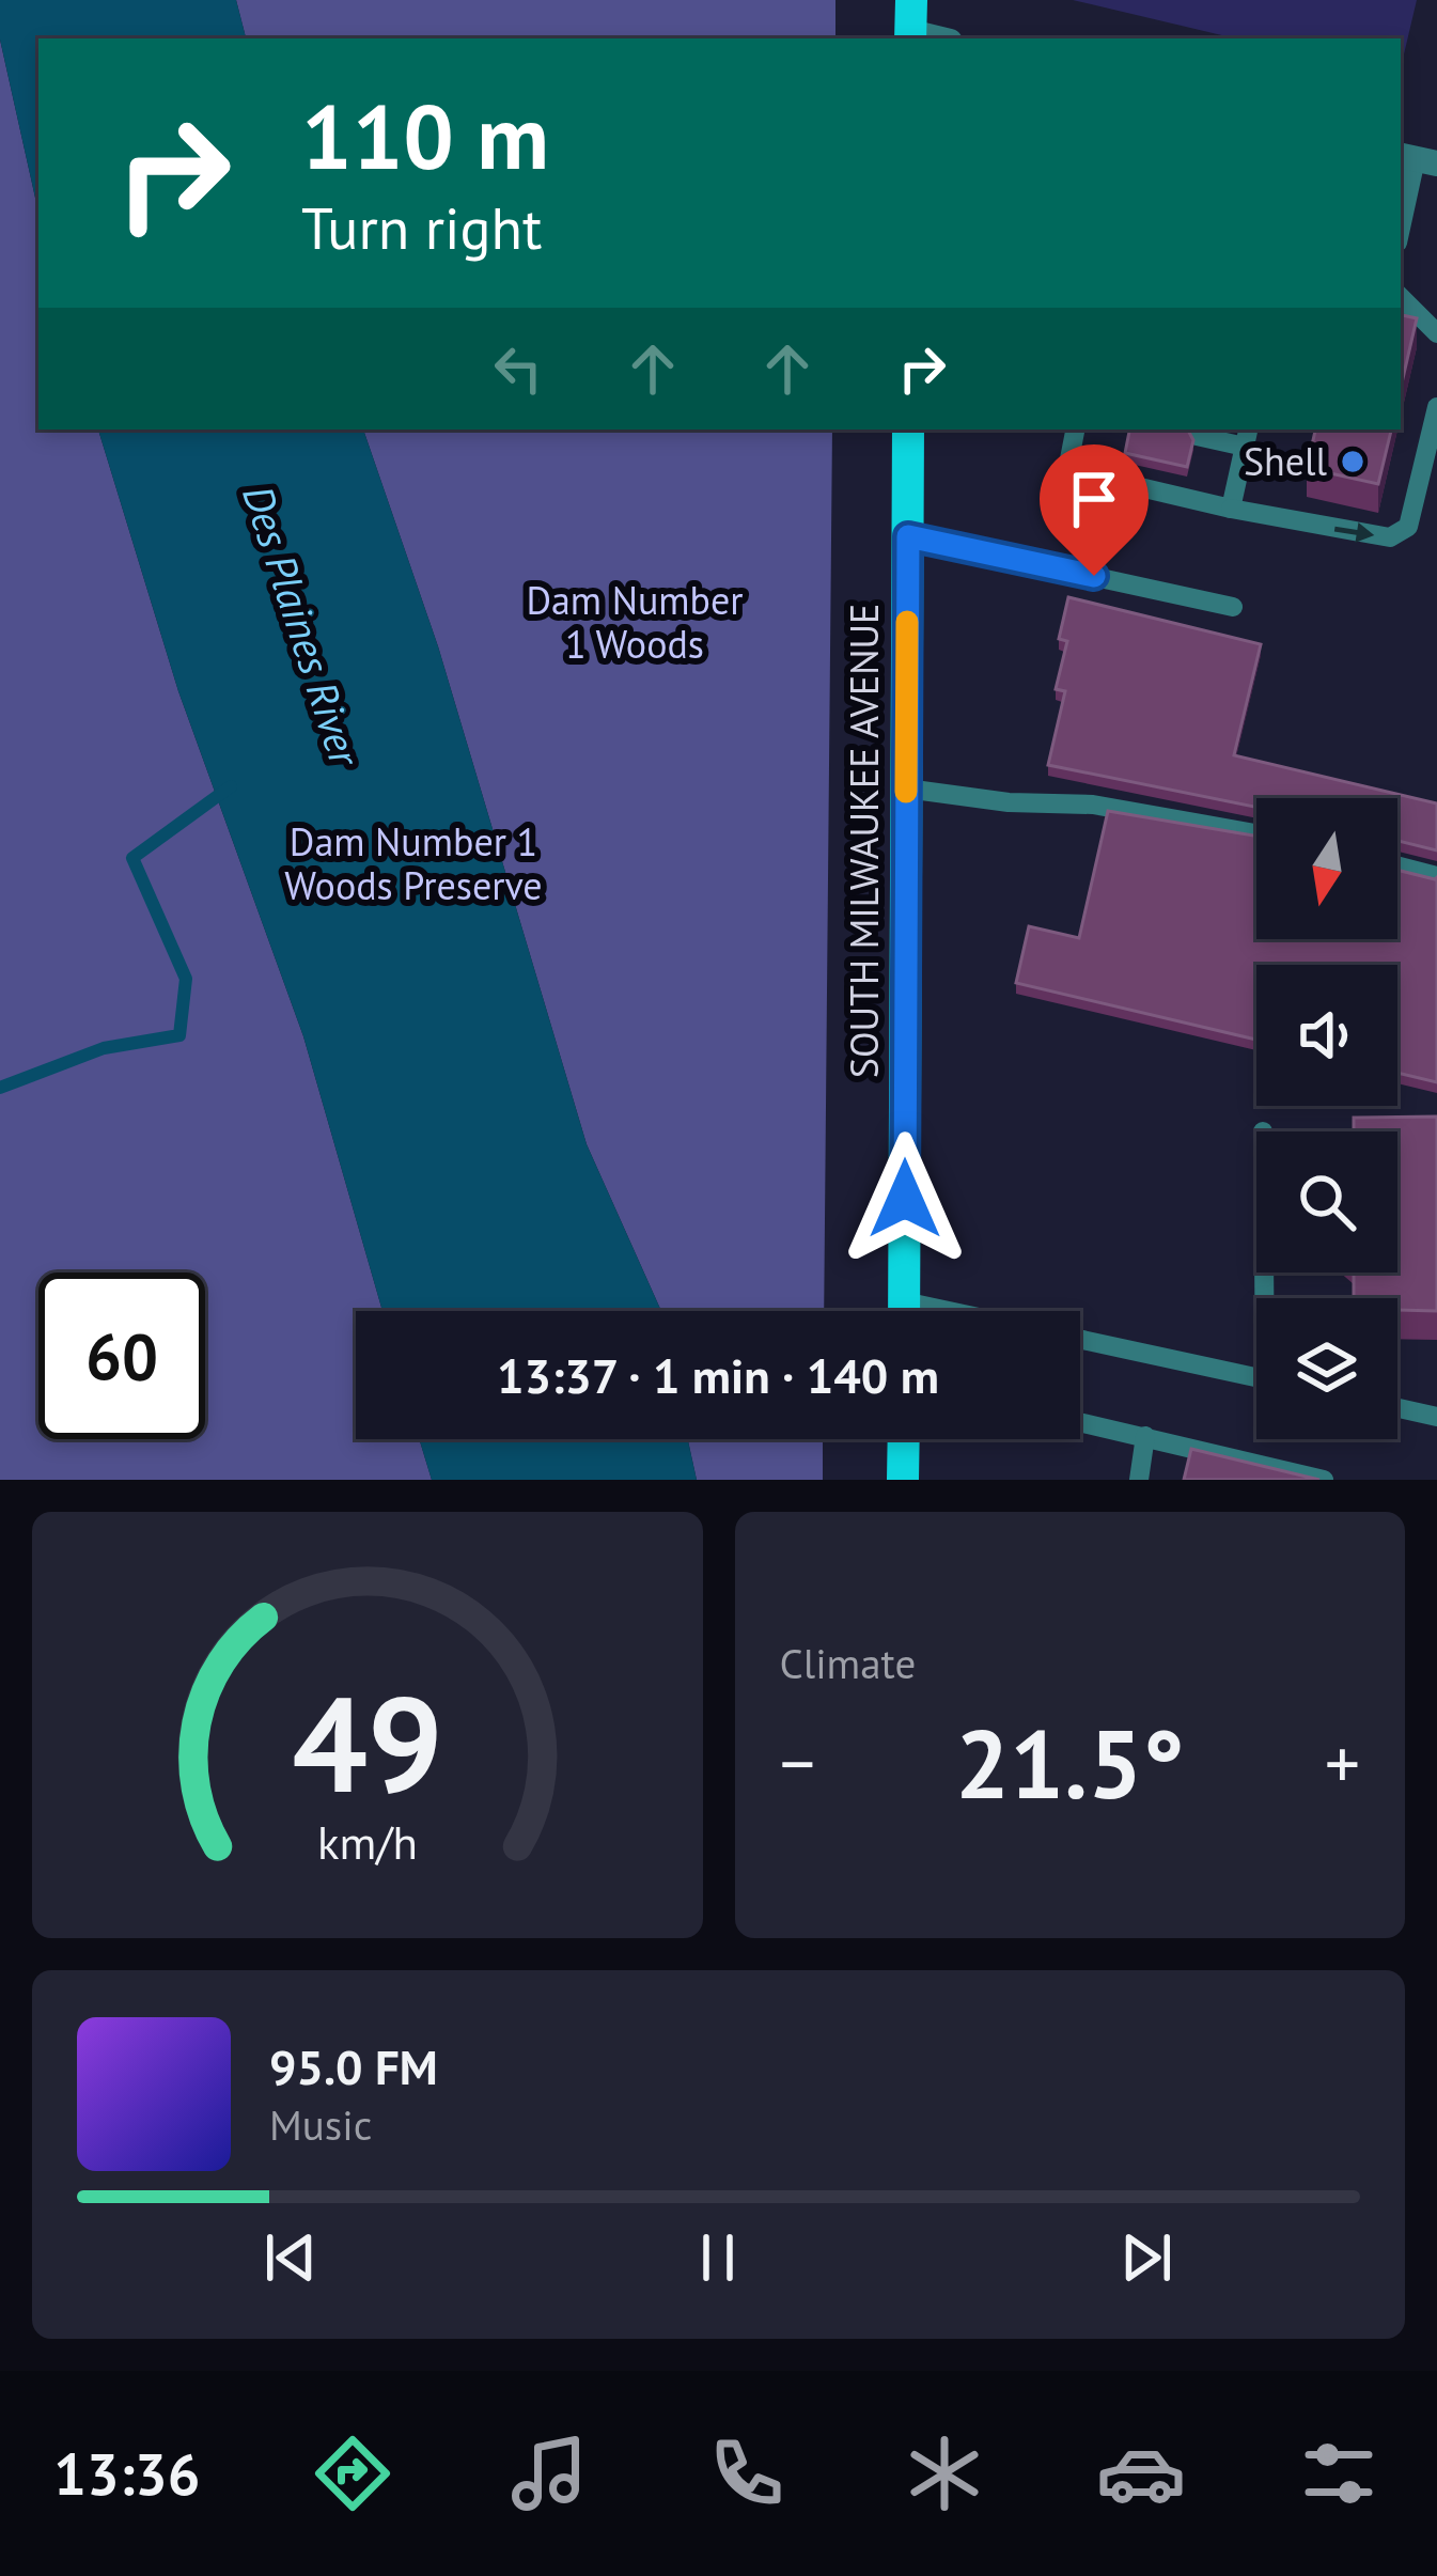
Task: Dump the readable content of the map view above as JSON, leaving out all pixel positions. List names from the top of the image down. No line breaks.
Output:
{"streets":{"main road":["SOUTH MILWAUKEE AVENUE"]},"water":["Des Plaines River"],"parks":["Dam Number 1 Woods","Dam Number 1 Woods Preserve"],"places":["Shell"],"north":"bottom","page":{"turn":["110 m","Turn right"],"limit":"60","trip":"13:37 · 1 min · 140 m","tile":"Climate","heat":["−","21.5°","+"],"song":["95.0 FM","Music"],"tabs":"13:36","gauge":["49","km/h"]}}
